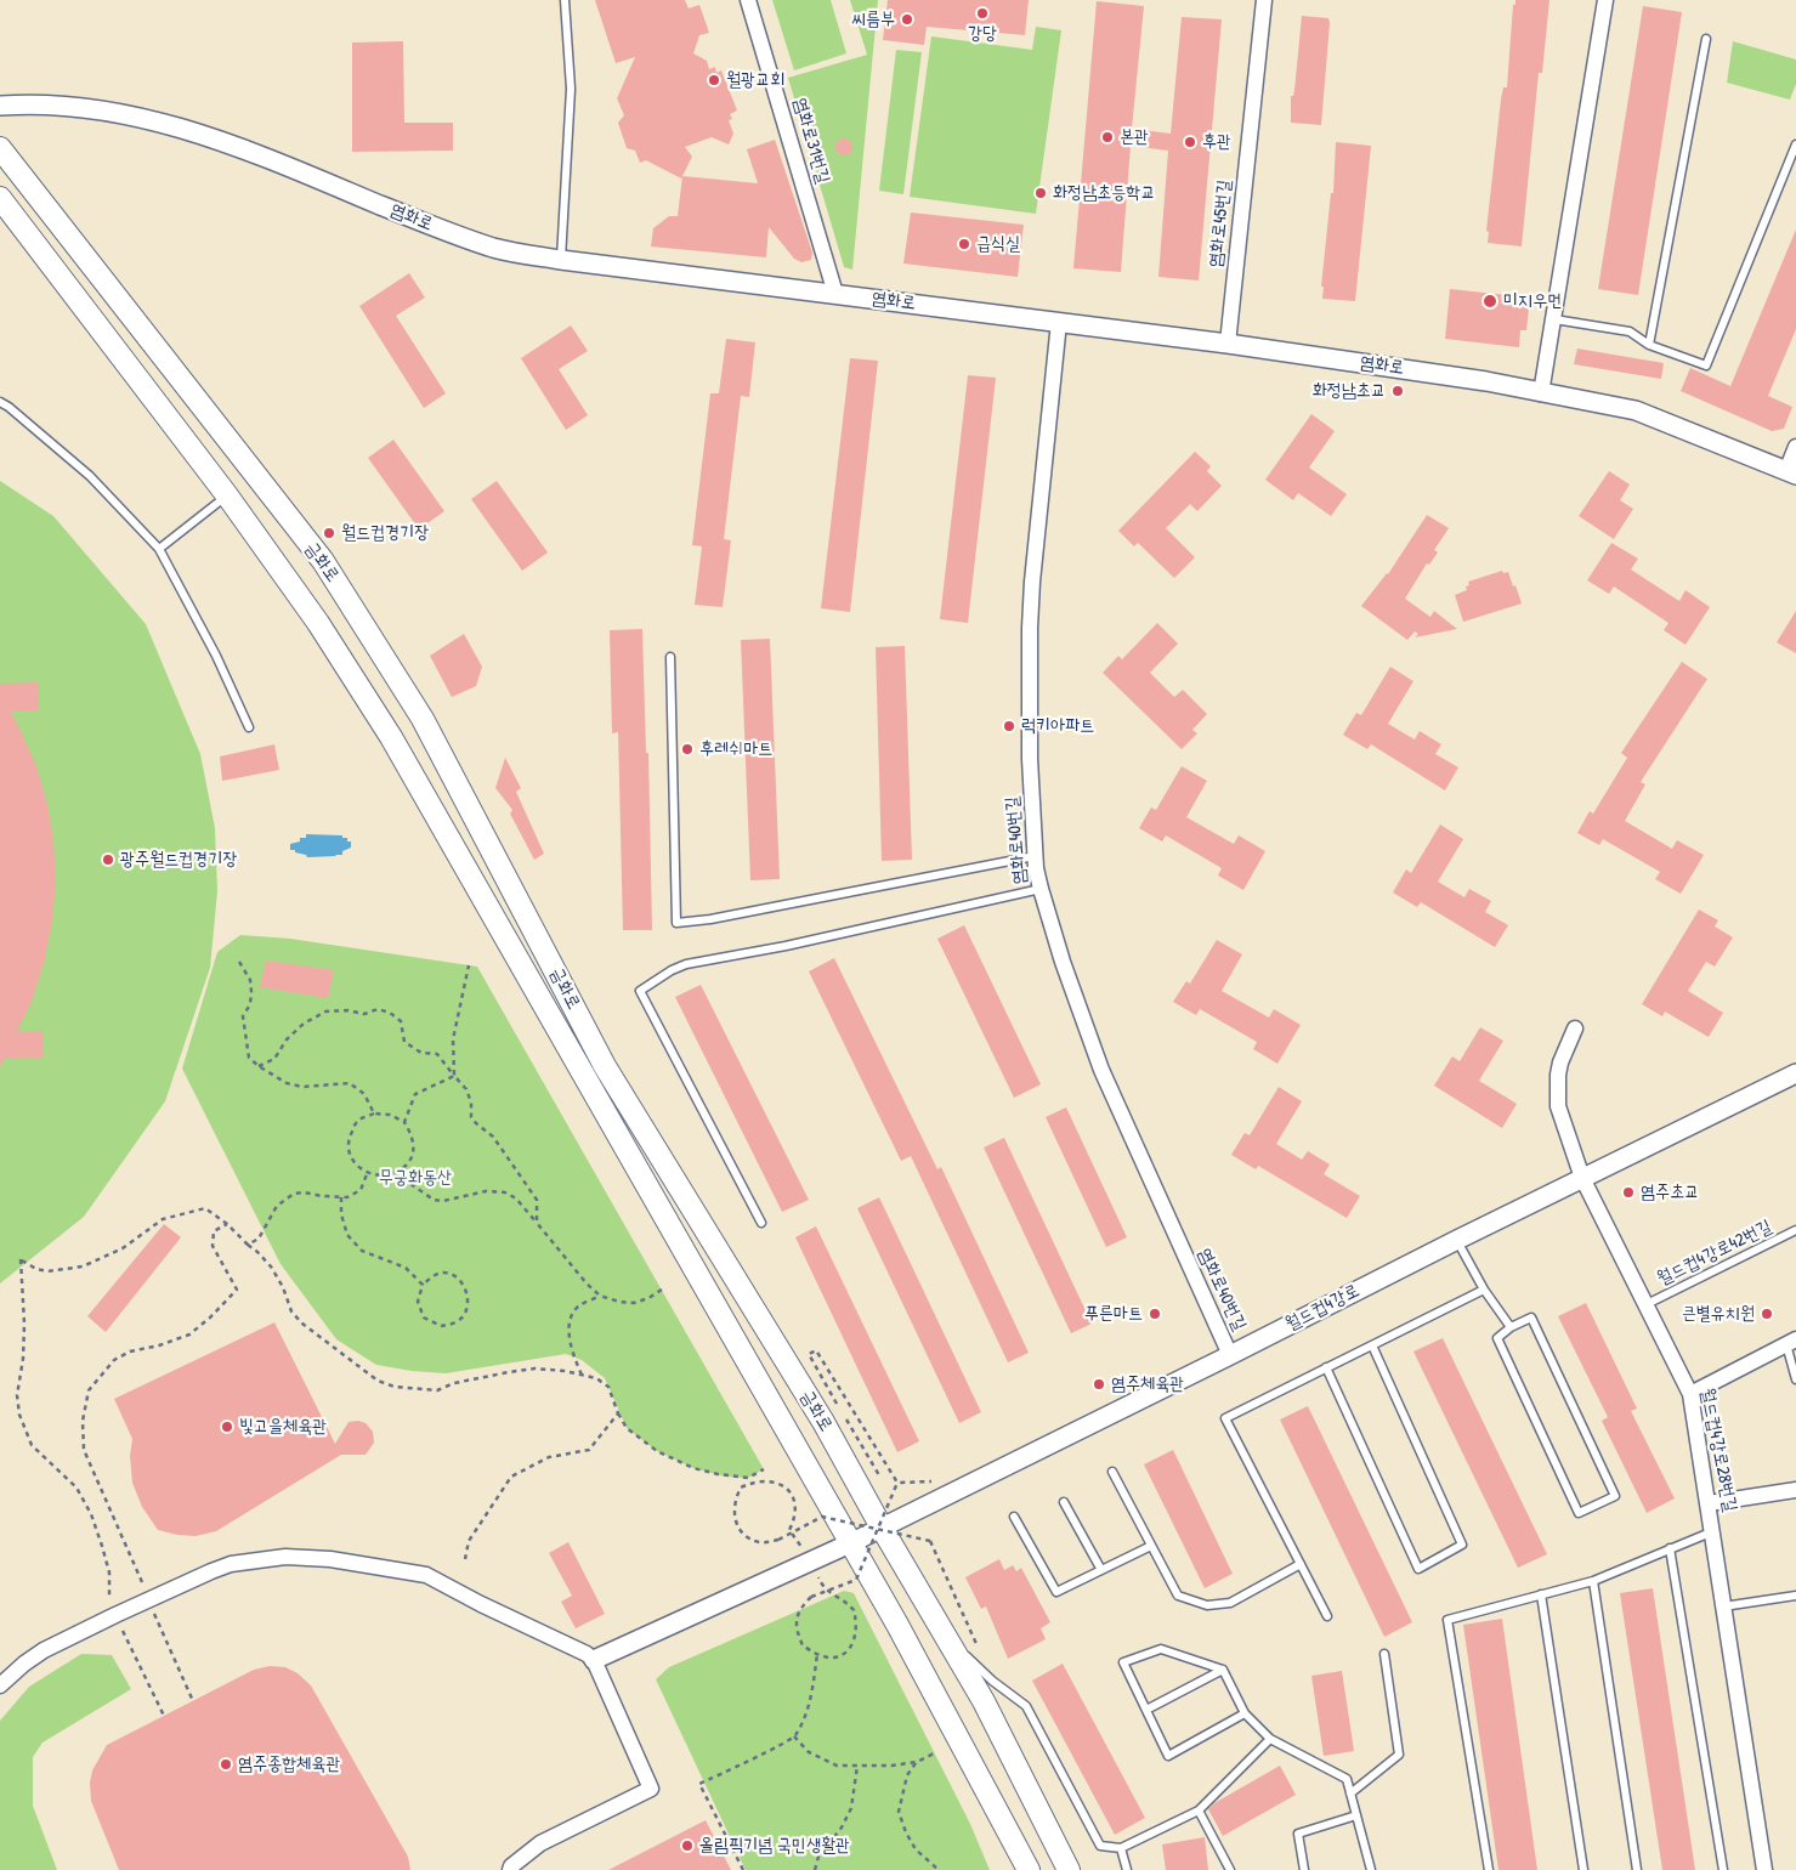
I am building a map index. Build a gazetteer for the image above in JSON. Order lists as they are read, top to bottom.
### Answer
{
  "streets": {
    "main road": ["금화로"],
    "street": [
      "염화로31번길",
      "염화로",
      "염화로45번길",
      "염화로40번길",
      "월드컵4강로",
      "월드컵4강로28번길"
    ],
    "lane": ["월드컵4강로42번길"]
  },
  "crossings": [
    ["염화로31번길", "염화로"],
    ["염화로", "염화로45번길"],
    ["염화로", "염화로40번길"],
    ["금화로", "월드컵4강로"],
    ["염화로40번길", "월드컵4강로"],
    ["월드컵4강로42번길", "월드컵4강로28번길"],
    ["월드컵4강로", "월드컵4강로28번길"]
  ],
  "parks": ["무궁화동산"],
  "places": [
    "강당",
    "씨름부",
    "월광교회",
    "본관",
    "후관",
    "화정남초등학교",
    "급식실",
    "미지우먼",
    "화정남초교",
    "월드컵경기장",
    "럭키아파트",
    "후레쉬마트",
    "광주월드컵경기장",
    "염주초교",
    "푸른마트",
    "큰별유치원",
    "염주체육관",
    "빛고을체육관",
    "염주종합체육관",
    "올림픽기념 국민생활관"
  ]
}
